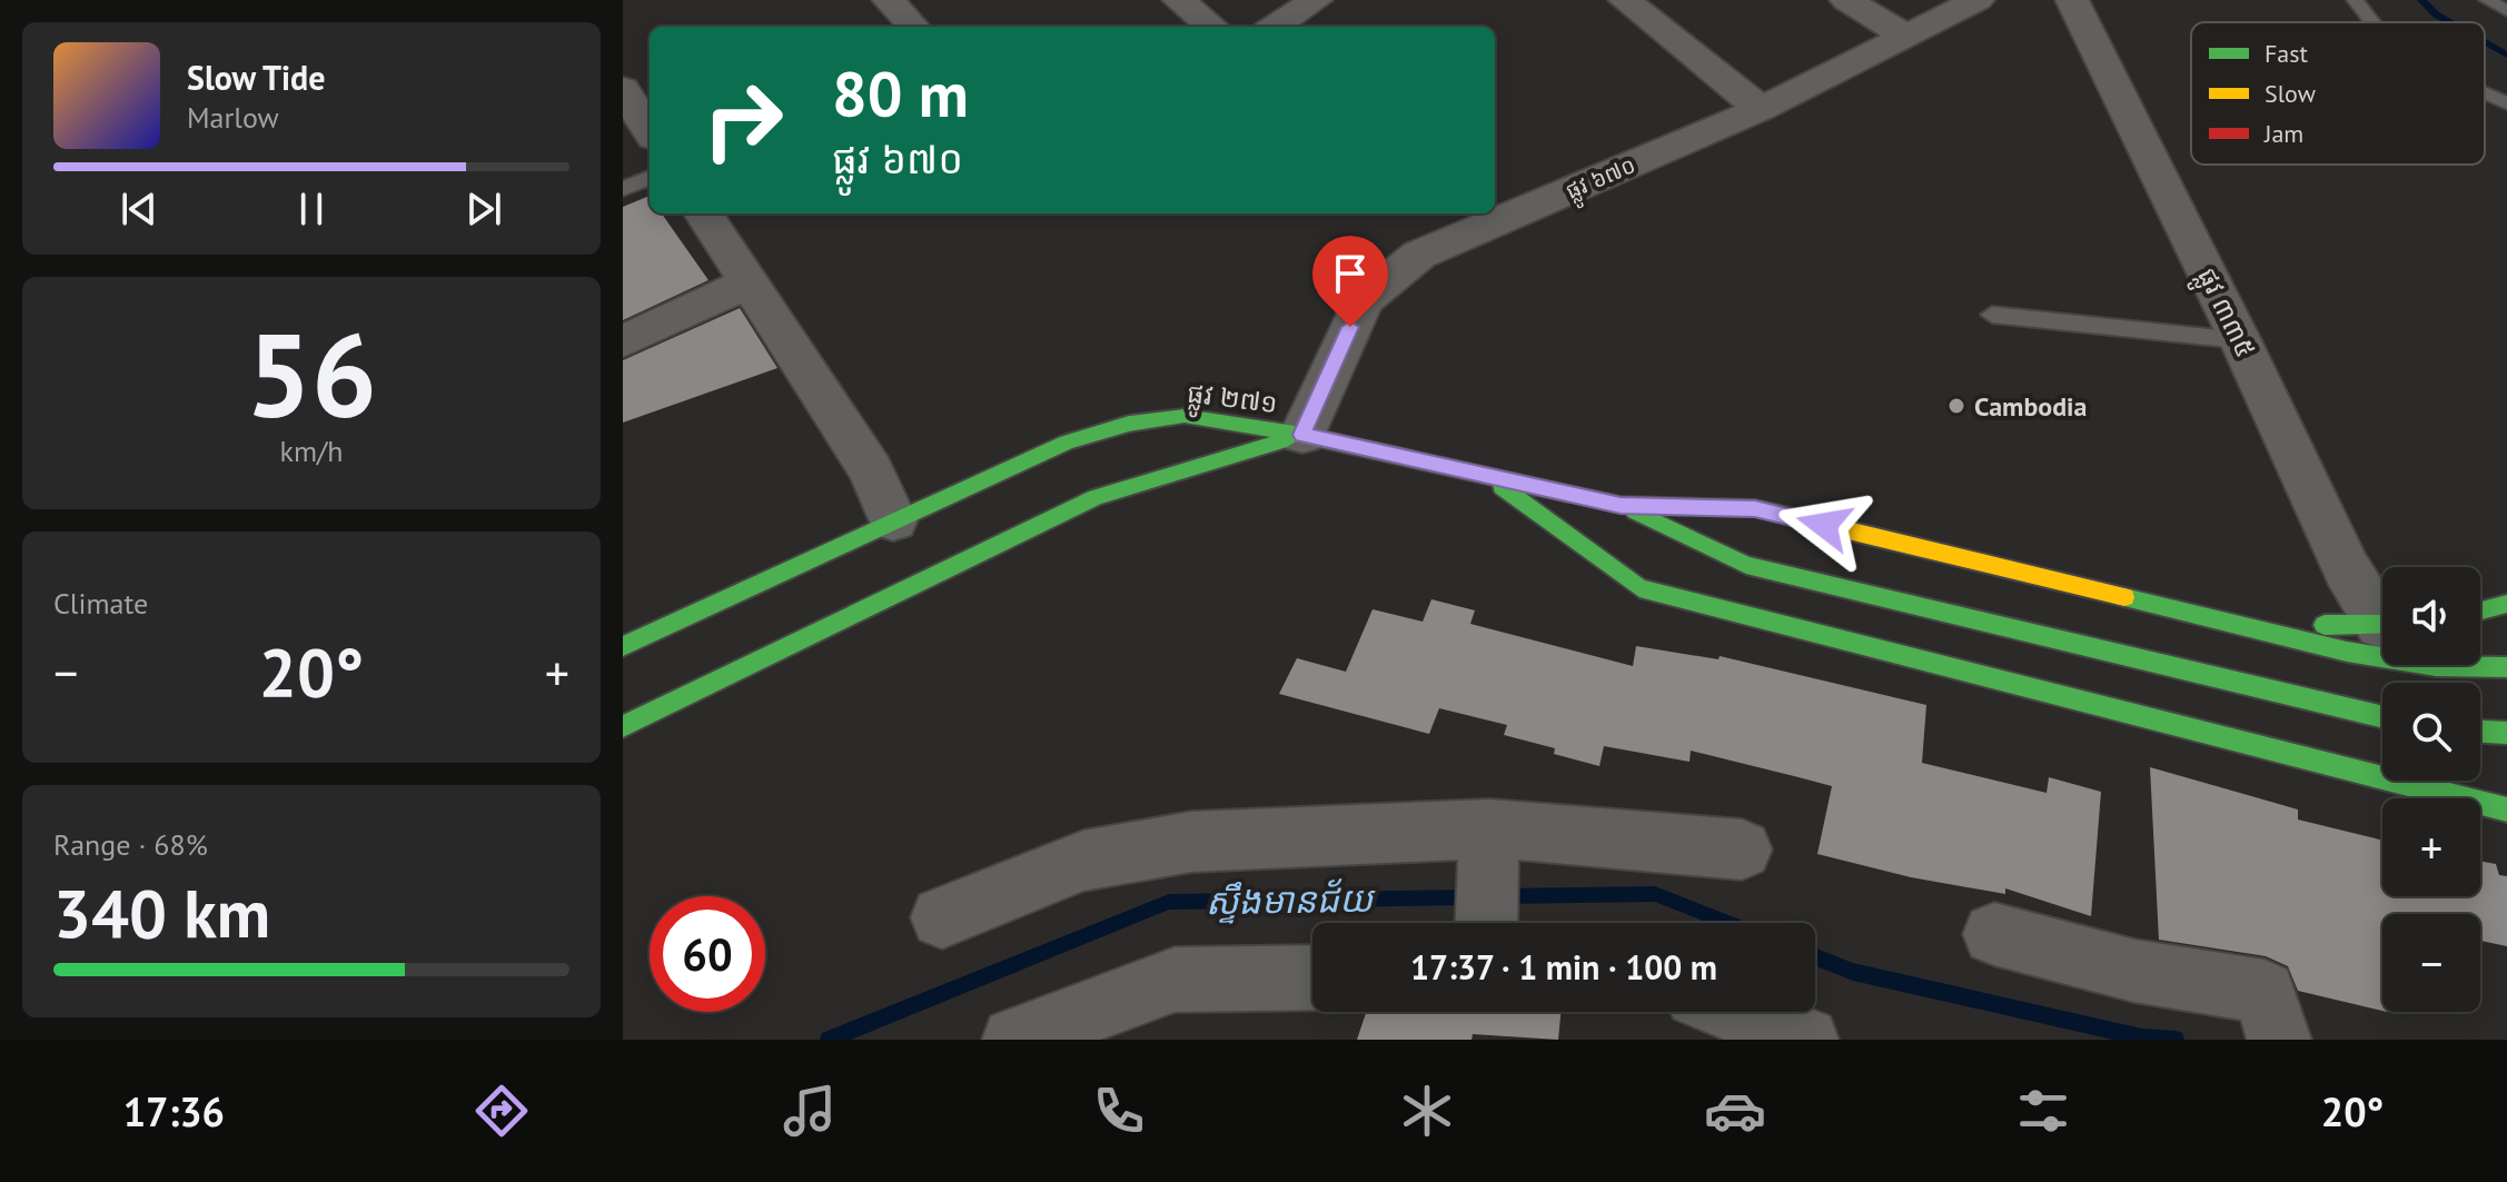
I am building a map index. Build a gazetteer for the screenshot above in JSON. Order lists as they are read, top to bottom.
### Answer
{
  "streets": {
    "main road": ["ផ្លូវ ២៧១"],
    "street": ["ផ្លូវ ៦៧០", "ផ្លូវ ៣៣៥"]
  },
  "crossings": [
    ["ផ្លូវ ៦៧០", "ផ្លូវ ២៧១"]
  ],
  "water": ["ស្ទឹងមានជ័យ"],
  "places": ["Cambodia"],
  "legend": ["Fast", "Slow", "Jam"],
  "page": {
    "turn": ["80 m", "ផ្លូវ ៦៧០"],
    "song": ["Slow Tide", "Marlow"],
    "tile": [
      ["56", "km/h"],
      "Climate",
      ["Range · 68%", "340 km"]
    ],
    "map_buttons": ["+", "−"],
    "heat": ["−", "20°", "+"],
    "limit": "60",
    "trip": "17:37 · 1 min · 100 m",
    "tabs": ["17:36", "20°"]
  }
}
